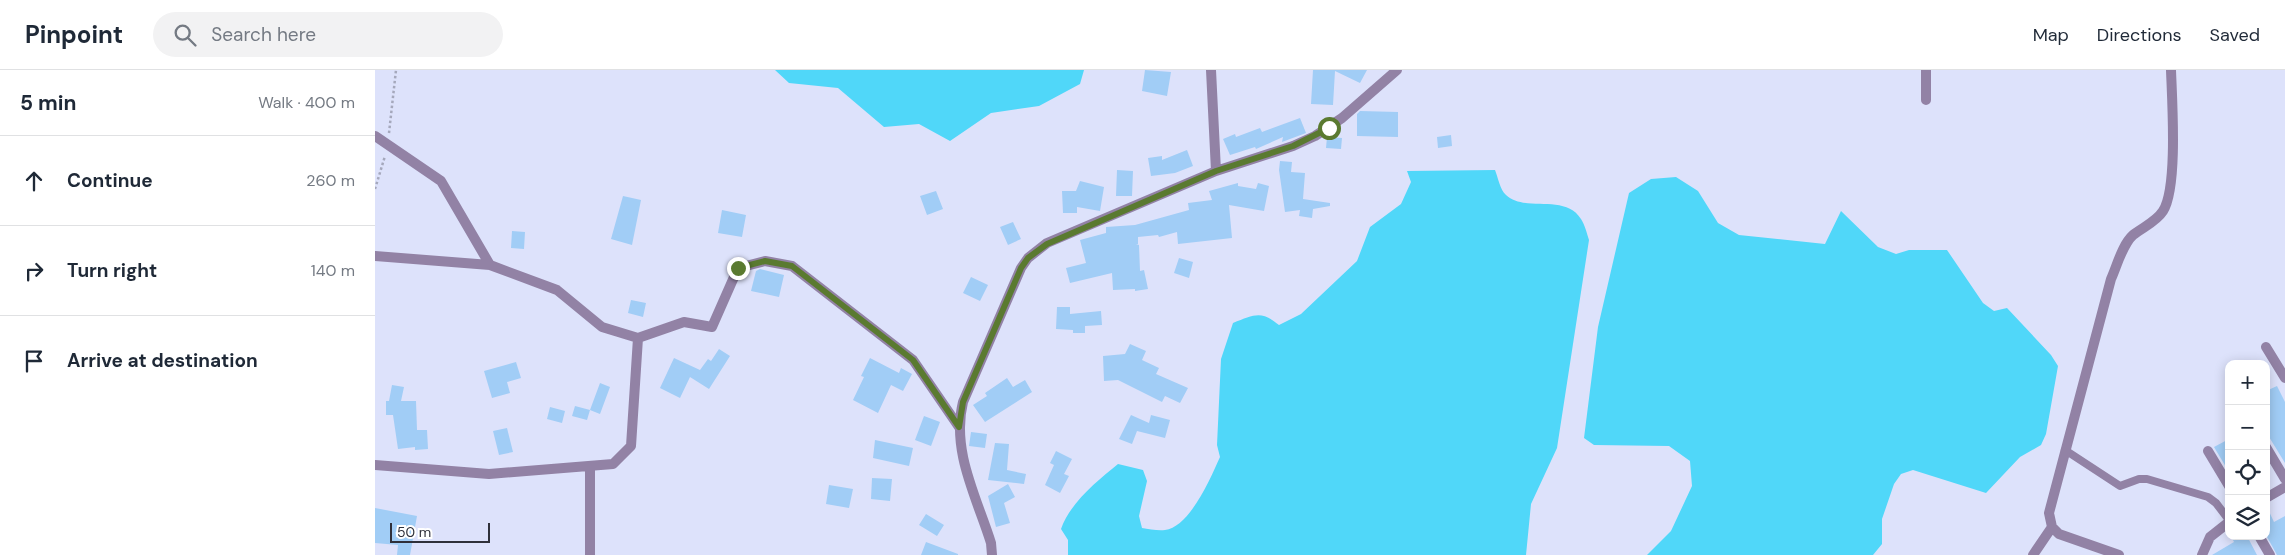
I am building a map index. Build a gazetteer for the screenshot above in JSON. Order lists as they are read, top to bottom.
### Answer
{
  "scale_bar": "50 m",
  "page": {
    "header": "Pinpoint",
    "search": "Search here",
    "nav": ["Map", "Directions", "Saved"],
    "heading": ["5 min", "Walk · 400 m"],
    "list": [
      ["Continue", "260 m"],
      ["Turn right", "140 m"],
      "Arrive at destination"
    ],
    "map_buttons": ["+", "−"],
    "scale": "50 m"
  }
}
